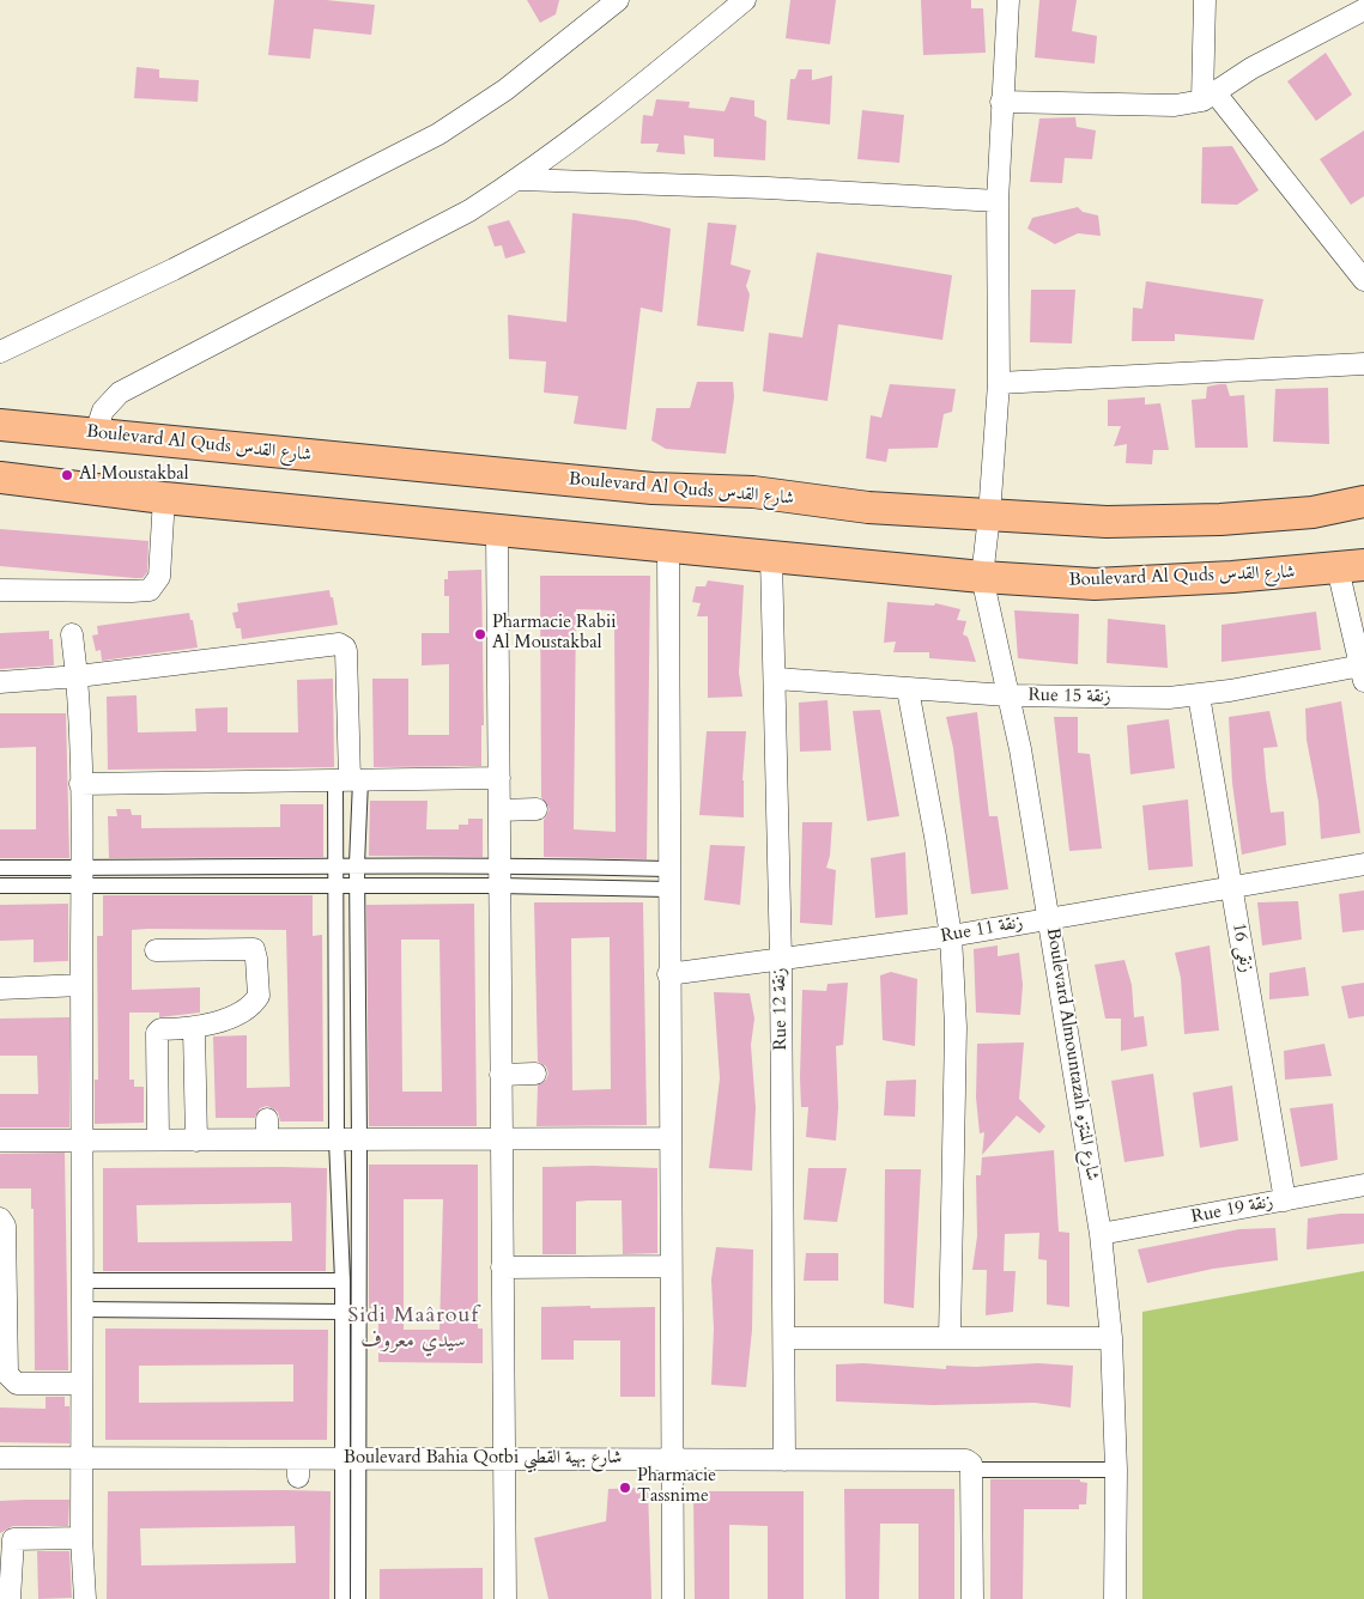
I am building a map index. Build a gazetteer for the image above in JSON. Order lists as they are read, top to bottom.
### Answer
{
  "streets": {
    "main road": ["Boulevard Al Quds شارع القدس"],
    "street": [
      "Rue 15 زنقة",
      "Rue 11 زنقة",
      "زنقى 16",
      "Rue 12 زنقة",
      "Boulevard Almountazah شارع المنتزه",
      "Rue 19 زنقة",
      "Boulevard Bahia Qotbi شارع بهية القطبي"
    ]
  },
  "crossings": [
    ["Boulevard Al Quds شارع القدس", "Rue 12 زنقة"],
    ["Boulevard Al Quds شارع القدس", "Boulevard Almountazah شارع المنتزه"],
    ["Rue 15 زنقة", "زنقى 16"],
    ["Rue 15 زنقة", "Rue 12 زنقة"],
    ["Rue 15 زنقة", "Boulevard Almountazah شارع المنتزه"],
    ["Rue 11 زنقة", "زنقى 16"],
    ["Rue 11 زنقة", "Rue 12 زنقة"],
    ["Rue 11 زنقة", "Boulevard Almountazah شارع المنتزه"],
    ["زنقى 16", "Rue 19 زنقة"],
    ["Rue 12 زنقة", "Boulevard Bahia Qotbi شارع بهية القطبي"],
    ["Boulevard Almountazah شارع المنتزه", "Rue 19 زنقة"]
  ],
  "districts": ["Sidi Maârouf سيدي معروف"],
  "places": ["Al Moustakbal", "Pharmacie Rabii Al Moustakbal", "Pharmacie Tassnime"]
}
